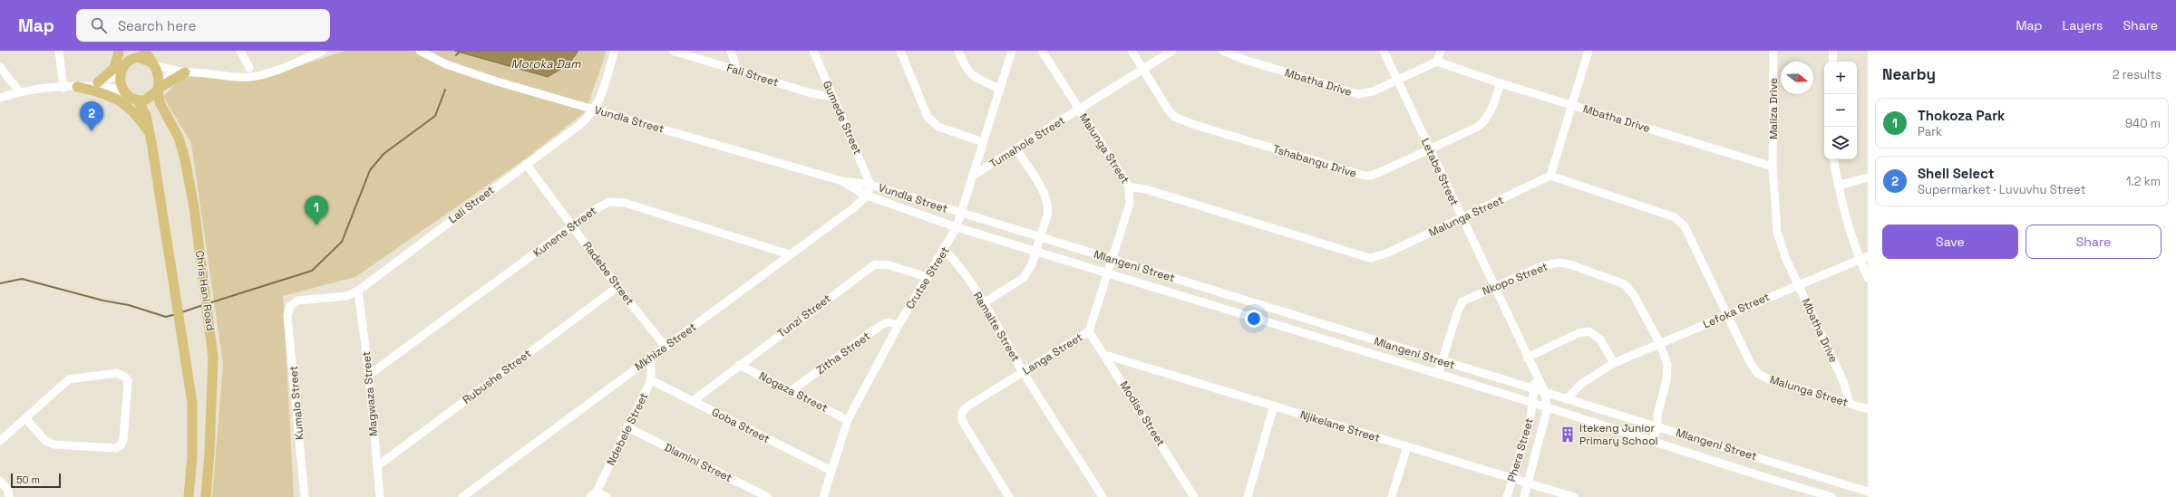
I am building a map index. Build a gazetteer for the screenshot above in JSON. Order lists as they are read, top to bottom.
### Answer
{
  "streets": {
    "main road": ["Chris Hani Road"],
    "street": [
      "Fali Street",
      "Mbatha Drive",
      "Maliza Drive",
      "Gumede Street",
      "Vundla Street",
      "Tumahole Street",
      "Malunga Street",
      "Tshabangu Drive",
      "Letabe Street",
      "Lali Street",
      "Kunene Street",
      "Mlangeni Street",
      "Radebe Street",
      "Crutse Street",
      "Nkopo Street",
      "Lefoka Street",
      "Tunzi Street",
      "Ramaite Street",
      "Mkhize Street",
      "Zitha Street",
      "Langa Street",
      "Rubushe Street",
      "Nogaza Street",
      "Magwaza Street",
      "Kumalo Street",
      "Modise Street",
      "Goba Street",
      "Njikelane Street",
      "Ndebele Street",
      "Phera Street",
      "Dlamini Street"
    ]
  },
  "crossings": [
    ["Fali Street", "Gumede Street"],
    ["Mbatha Drive", "Maliza Drive"],
    ["Mbatha Drive", "Malunga Street"],
    ["Mbatha Drive", "Tshabangu Drive"],
    ["Mbatha Drive", "Letabe Street"],
    ["Mbatha Drive", "Lefoka Street"],
    ["Gumede Street", "Vundla Street"],
    ["Vundla Street", "Lali Street"],
    ["Vundla Street", "Mlangeni Street"],
    ["Vundla Street", "Crutse Street"],
    ["Vundla Street", "Mkhize Street"],
    ["Tumahole Street", "Malunga Street"],
    ["Tumahole Street", "Tshabangu Drive"],
    ["Tumahole Street", "Crutse Street"],
    ["Malunga Street", "Letabe Street"],
    ["Malunga Street", "Lefoka Street"],
    ["Malunga Street", "Langa Street"],
    ["Tshabangu Drive", "Letabe Street"],
    ["Letabe Street", "Mlangeni Street"],
    ["Letabe Street", "Nkopo Street"],
    ["Letabe Street", "Phera Street"],
    ["Lali Street", "Radebe Street"],
    ["Lali Street", "Magwaza Street"],
    ["Lali Street", "Kumalo Street"],
    ["Kunene Street", "Radebe Street"],
    ["Kunene Street", "Mkhize Street"],
    ["Kunene Street", "Magwaza Street"],
    ["Mlangeni Street", "Crutse Street"],
    ["Mlangeni Street", "Nkopo Street"],
    ["Mlangeni Street", "Lefoka Street"],
    ["Mlangeni Street", "Langa Street"],
    ["Mlangeni Street", "Phera Street"],
    ["Radebe Street", "Mkhize Street"],
    ["Radebe Street", "Rubushe Street"],
    ["Crutse Street", "Tunzi Street"],
    ["Crutse Street", "Ramaite Street"],
    ["Crutse Street", "Zitha Street"],
    ["Crutse Street", "Nogaza Street"],
    ["Crutse Street", "Goba Street"],
    ["Nkopo Street", "Lefoka Street"],
    ["Tunzi Street", "Nogaza Street"],
    ["Tunzi Street", "Goba Street"],
    ["Ramaite Street", "Langa Street"],
    ["Mkhize Street", "Ndebele Street"],
    ["Zitha Street", "Nogaza Street"],
    ["Langa Street", "Modise Street"],
    ["Rubushe Street", "Magwaza Street"],
    ["Modise Street", "Njikelane Street"],
    ["Goba Street", "Ndebele Street"],
    ["Njikelane Street", "Phera Street"],
    ["Ndebele Street", "Dlamini Street"]
  ],
  "water": ["Moroka Dam"],
  "places": {
    "building": ["Itekeng Junior Primary School"]
  },
  "scale_bar": "50 m",
  "north": "right",
  "page": {
    "header": "Map",
    "search": "Search here",
    "nav": ["Map", "Layers", "Share"],
    "heading": ["Nearby", "2 results"],
    "map_buttons": ["+", "−"],
    "list": [
      {
        "mark": "1",
        "name": "Thokoza Park",
        "note": "Park",
        "value": "940 m"
      },
      {
        "mark": "2",
        "name": "Shell Select",
        "note": "Supermarket · Luvuvhu Street",
        "value": "1.2 km"
      }
    ],
    "pins": ["2", "1"],
    "buttons": ["Save", "Share"],
    "scale": "50 m"
  }
}
